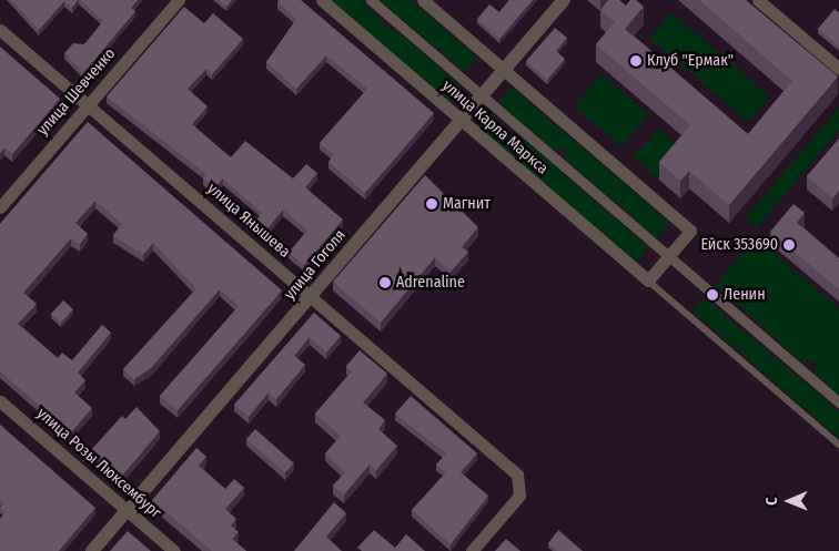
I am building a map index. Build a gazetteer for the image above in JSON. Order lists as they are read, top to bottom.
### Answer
{
  "streets": {
    "street": [
      "улица Шевченко",
      "улица Карла Маркса",
      "улица Янышева",
      "улица Гоголя",
      "улица Розы Люксембург"
    ]
  },
  "crossings": [
    ["улица Шевченко", "улица Янышева"],
    ["улица Карла Маркса", "улица Гоголя"],
    ["улица Янышева", "улица Гоголя"],
    ["улица Гоголя", "улица Розы Люксембург"]
  ],
  "places": [
    "Клуб \"Ермак\"",
    "Магнит",
    "Ейск 353690",
    "Аdrenaline",
    "Ленин"
  ],
  "north": "left"
}
